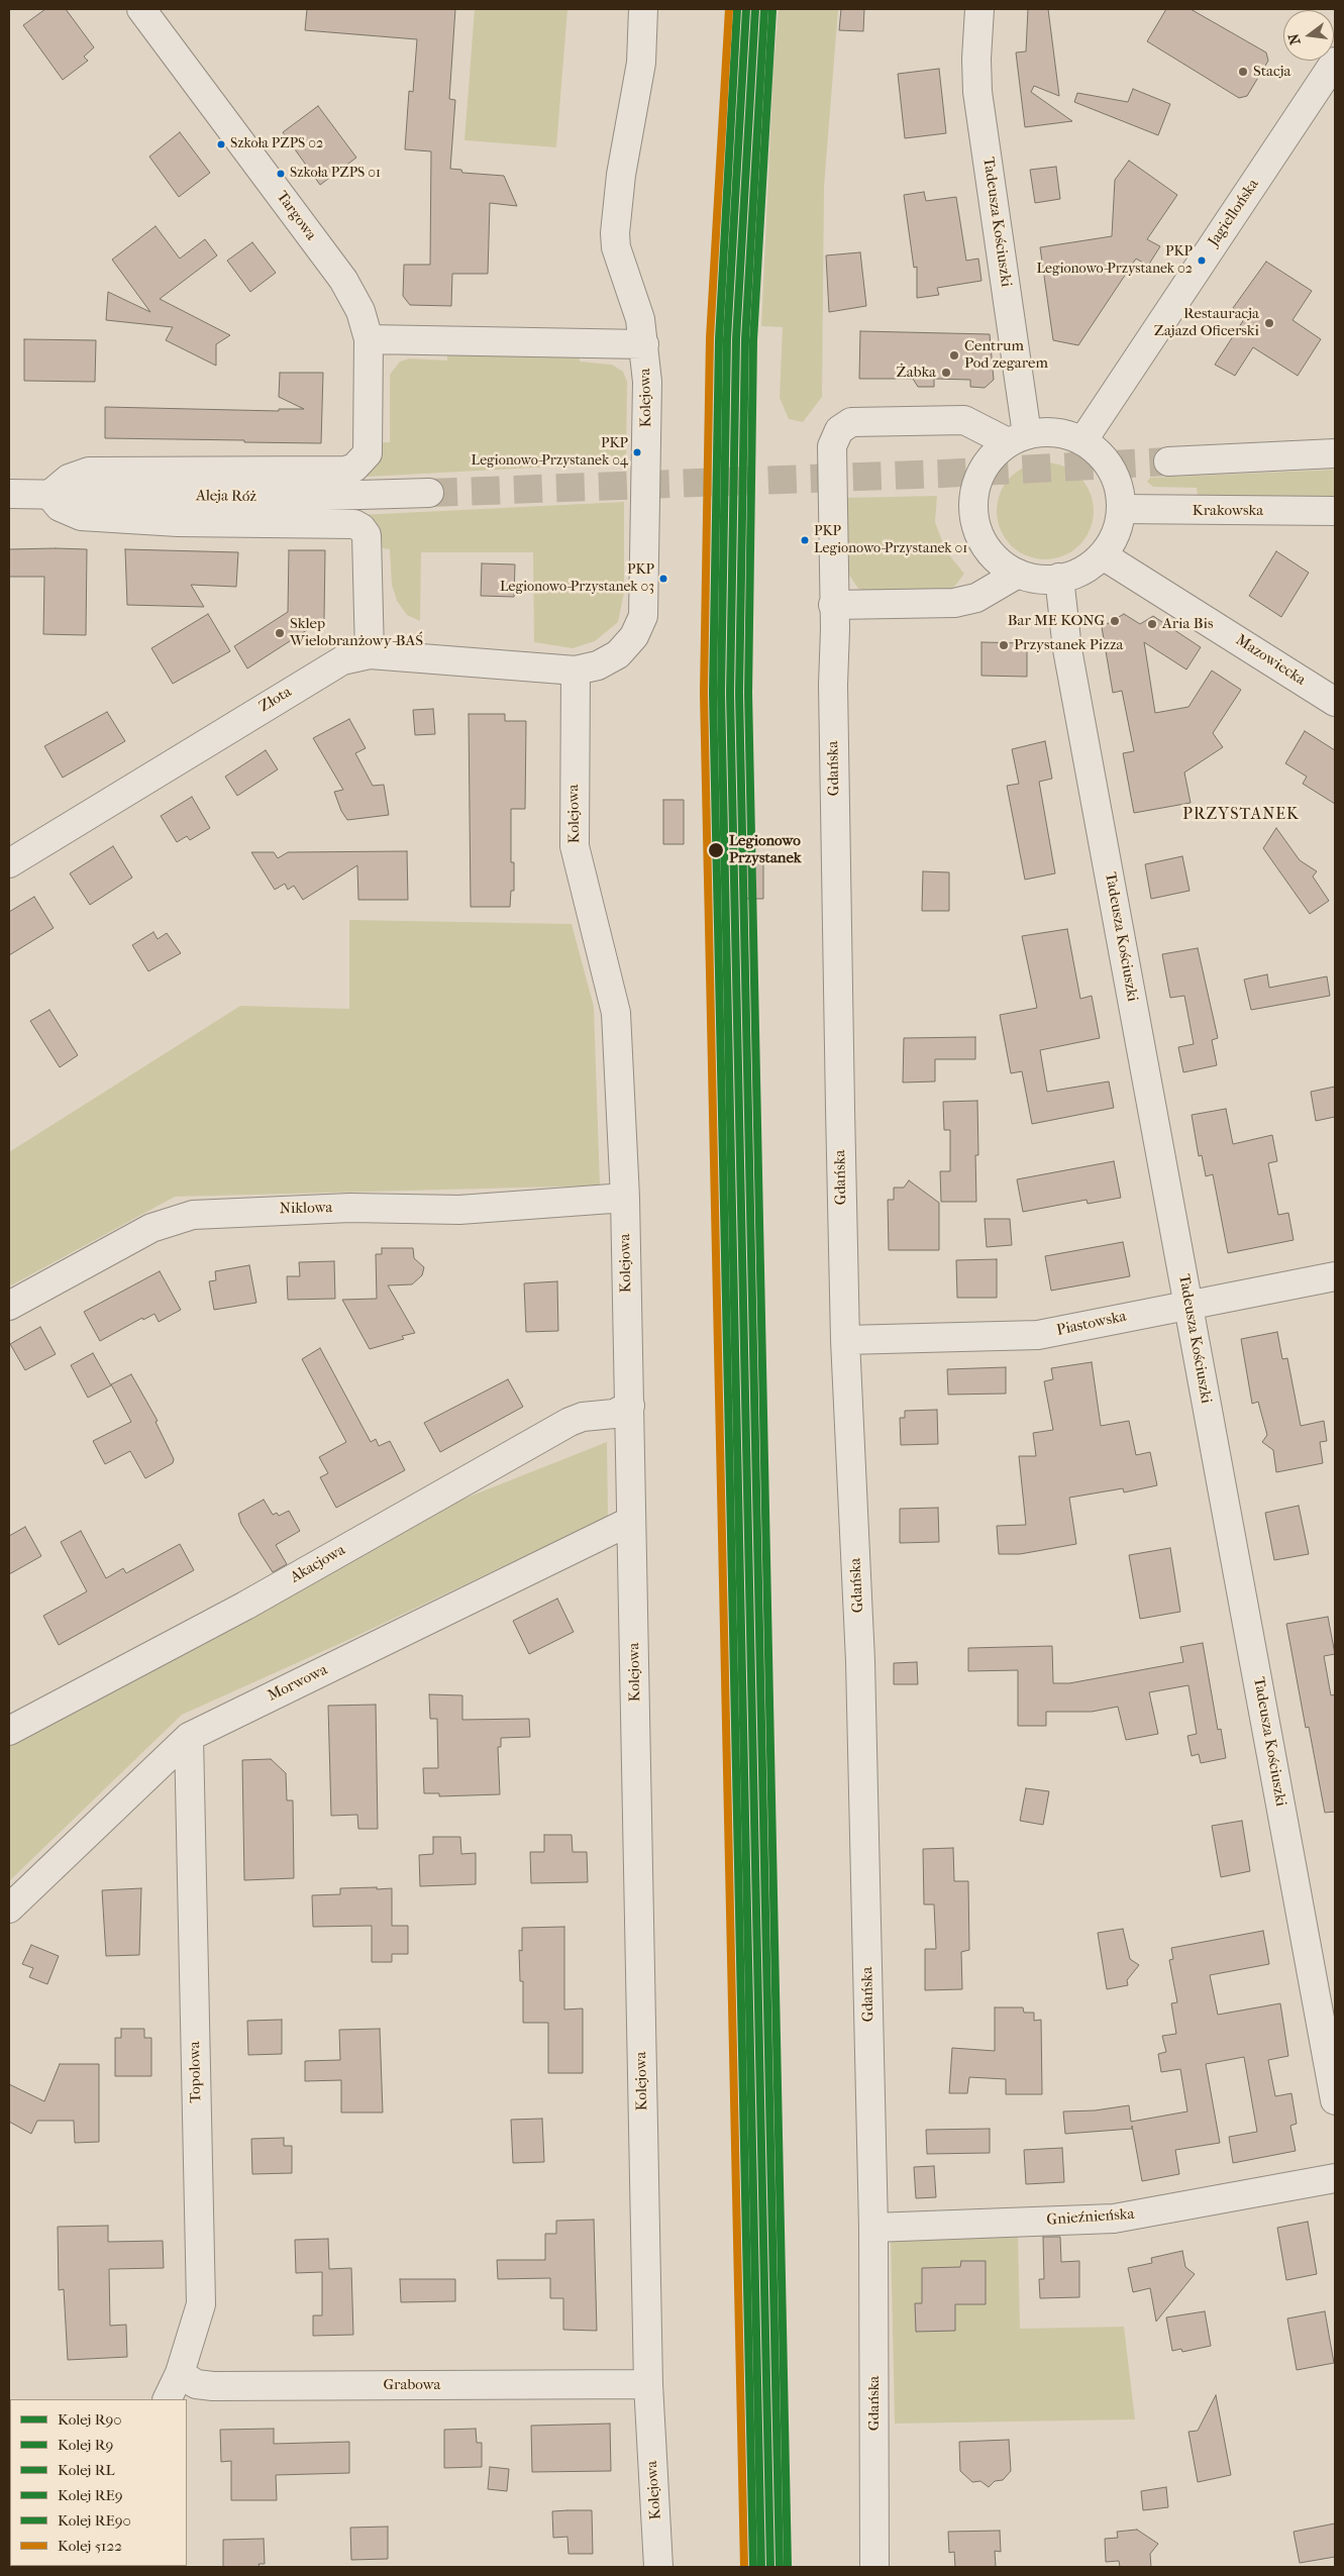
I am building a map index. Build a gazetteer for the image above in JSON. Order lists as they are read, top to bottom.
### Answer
{
  "streets": {
    "street": [
      "Jagiellońska",
      "Targowa",
      "Tadeusza Kościuszki",
      "Kolejowa",
      "Aleja Róż",
      "Krakowska",
      "Mazowiecka",
      "Złota",
      "Gdańska",
      "Niklowa",
      "Piastowska",
      "Akacjowa",
      "Morwowa",
      "Topolowa",
      "Gnieźnieńska",
      "Grabowa"
    ]
  },
  "crossings": [
    ["Jagiellońska", "Tadeusza Kościuszki"],
    ["Jagiellońska", "Krakowska"],
    ["Jagiellońska", "Mazowiecka"],
    ["Jagiellońska", "Gdańska"],
    ["Targowa", "Aleja Róż"],
    ["Tadeusza Kościuszki", "Krakowska"],
    ["Tadeusza Kościuszki", "Mazowiecka"],
    ["Tadeusza Kościuszki", "Gdańska"],
    ["Tadeusza Kościuszki", "Piastowska"],
    ["Kolejowa", "Złota"],
    ["Kolejowa", "Niklowa"],
    ["Kolejowa", "Akacjowa"],
    ["Kolejowa", "Morwowa"],
    ["Kolejowa", "Grabowa"],
    ["Aleja Róż", "Złota"],
    ["Krakowska", "Mazowiecka"],
    ["Krakowska", "Gdańska"],
    ["Mazowiecka", "Gdańska"],
    ["Gdańska", "Piastowska"],
    ["Gdańska", "Gnieźnieńska"],
    ["Morwowa", "Topolowa"],
    ["Topolowa", "Grabowa"]
  ],
  "districts": ["PRZYSTANEK"],
  "places": [
    "Stacja",
    "Szkoła PZPS 02",
    "Szkoła PZPS 01",
    "PKP Legionowo-Przystanek 02",
    "Restauracja Zajazd Oficerski",
    "Centrum Pod zegarem",
    "Żabka",
    "PKP Legionowo-Przystanek 04",
    "PKP Legionowo-Przystanek 01",
    "PKP Legionowo-Przystanek 03",
    "Bar ME KONG",
    "Aria Bis",
    "Sklep Wielobranżowy-BAŚ",
    "Przystanek Pizza",
    "Legionowo Przystanek"
  ],
  "lines": [
    "rail line R90",
    "rail line R9",
    "rail line RE9",
    "rail line 5122",
    "rail line RL",
    "rail line RE90"
  ],
  "legend": [
    "Kolej R90",
    "Kolej R9",
    "Kolej RL",
    "Kolej RE9",
    "Kolej RE90",
    "Kolej 5122"
  ],
  "north": "left"
}
